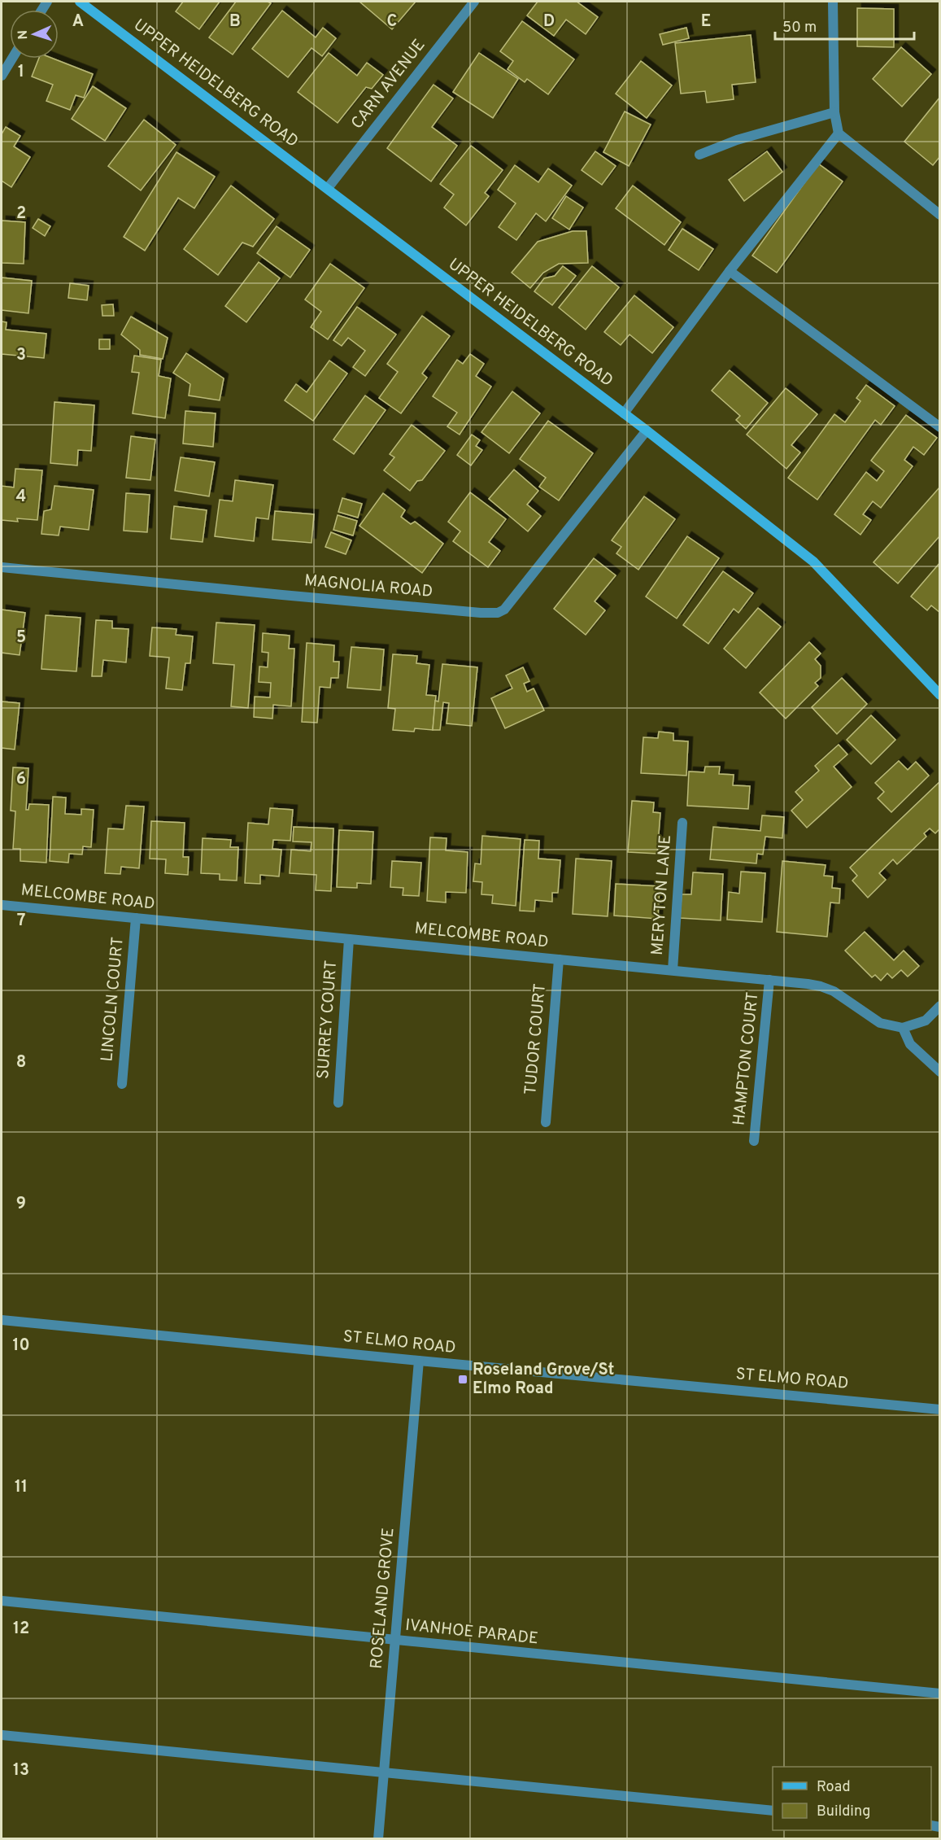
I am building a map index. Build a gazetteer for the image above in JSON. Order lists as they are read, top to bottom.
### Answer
{
  "streets": {
    "main road": ["UPPER HEIDELBERG ROAD"],
    "street": [
      "CARN AVENUE",
      "MAGNOLIA ROAD",
      "MERYTON LANE",
      "MELCOMBE ROAD",
      "LINCOLN COURT",
      "SURREY COURT",
      "TUDOR COURT",
      "HAMPTON COURT",
      "ST ELMO ROAD",
      "ROSELAND GROVE",
      "IVANHOE PARADE"
    ]
  },
  "crossings": [
    ["UPPER HEIDELBERG ROAD", "CARN AVENUE"],
    ["UPPER HEIDELBERG ROAD", "MAGNOLIA ROAD"],
    ["MERYTON LANE", "MELCOMBE ROAD"],
    ["MELCOMBE ROAD", "LINCOLN COURT"],
    ["MELCOMBE ROAD", "SURREY COURT"],
    ["MELCOMBE ROAD", "TUDOR COURT"],
    ["MELCOMBE ROAD", "HAMPTON COURT"],
    ["ST ELMO ROAD", "ROSELAND GROVE"],
    ["ROSELAND GROVE", "IVANHOE PARADE"]
  ],
  "places": {
    "transit": ["Roseland Grove/St Elmo Road"]
  },
  "legend": ["Road", "Building"],
  "scale_bar": "50 m",
  "north": "left",
  "grid": {
    "columns": [
      "A",
      "B",
      "C",
      "D",
      "E"
    ],
    "rows": [
      "1",
      "2",
      "3",
      "4",
      "5",
      "6",
      "7",
      "8",
      "9",
      "10",
      "11",
      "12",
      "13"
    ]
  }
}
